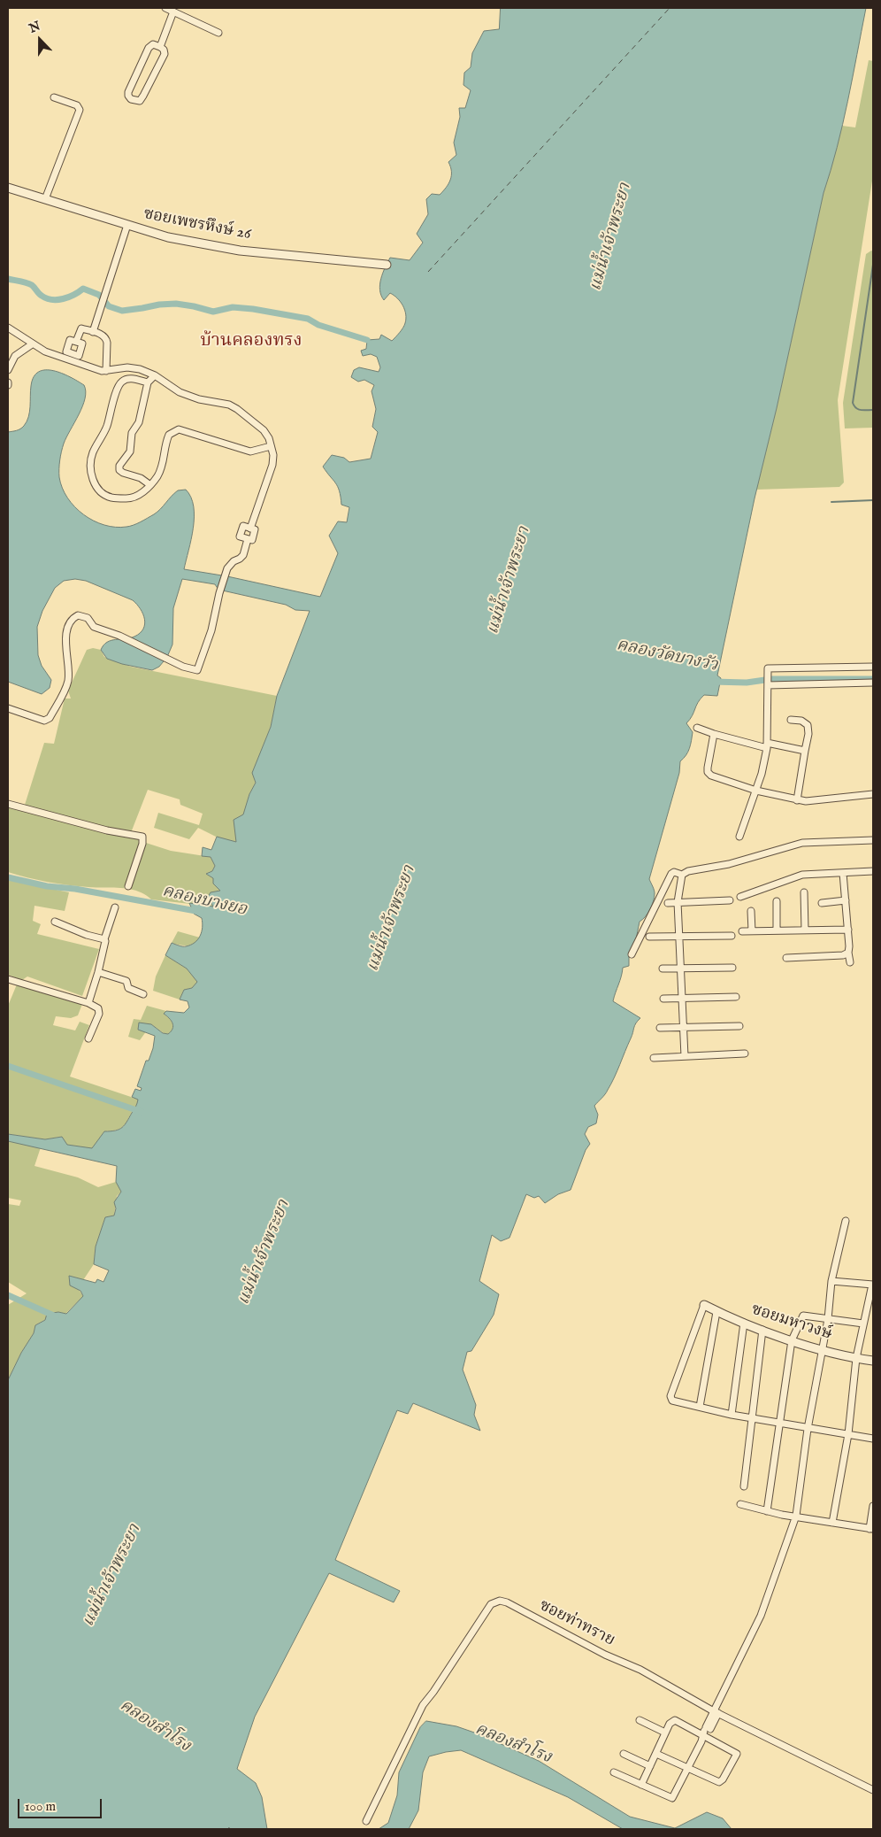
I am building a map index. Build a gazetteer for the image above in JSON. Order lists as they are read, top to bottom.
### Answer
{
  "streets": {
    "street": ["ซอยเพชรหึงษ์ 26", "ซอยมหาวงษ์", "ซอยท่าทราย"]
  },
  "districts": ["บ้านคลองทรง"],
  "water": [
    "แม่น้ำเจ้าพระยา",
    "คลองวัดบางวัว",
    "คลองบางยอ",
    "คลองสำโรง"
  ],
  "scale_bar": "100 m",
  "north": "top"
}
